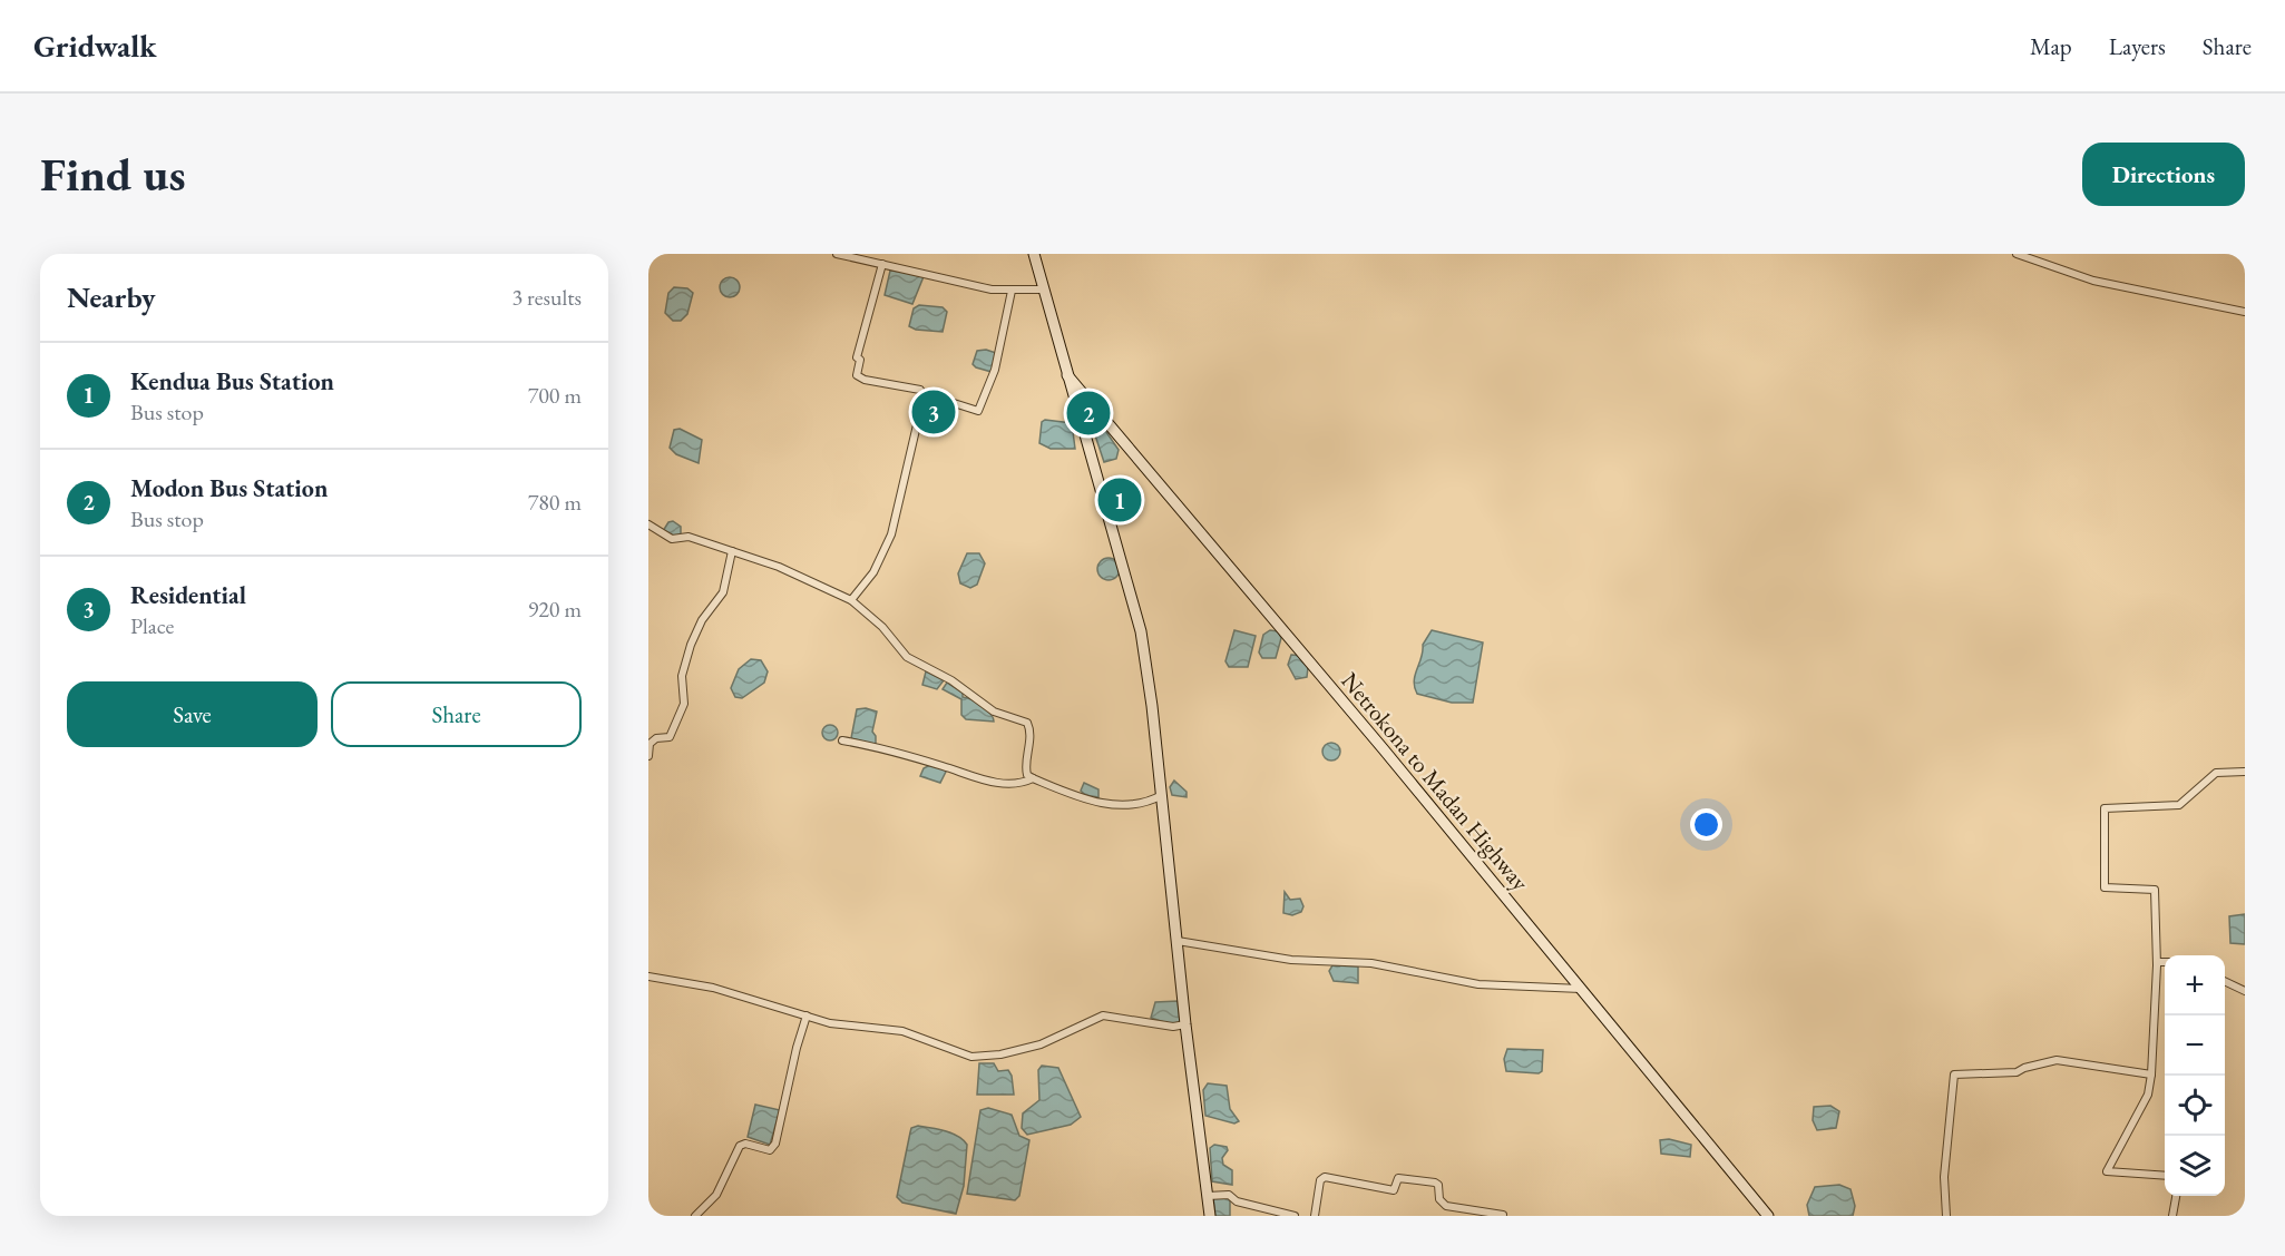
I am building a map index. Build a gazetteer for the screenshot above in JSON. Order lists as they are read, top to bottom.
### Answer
{
  "streets": {
    "main road": ["Netrokona to Madan Highway"]
  },
  "page": {
    "header": "Gridwalk",
    "nav": ["Map", "Layers", "Share"],
    "buttons": [
      "Directions",
      ["Save", "Share"]
    ],
    "title": "Find us",
    "heading": ["Nearby", "3 results"],
    "list": [
      {
        "mark": "1",
        "name": "Kendua Bus Station",
        "note": "Bus stop",
        "value": "700 m"
      },
      {
        "mark": "2",
        "name": "Modon Bus Station",
        "note": "Bus stop",
        "value": "780 m"
      },
      {
        "mark": "3",
        "name": "Residential",
        "note": "Place",
        "value": "920 m"
      }
    ],
    "pins": ["3", "2", "1"],
    "map_buttons": ["+", "−"]
  }
}
